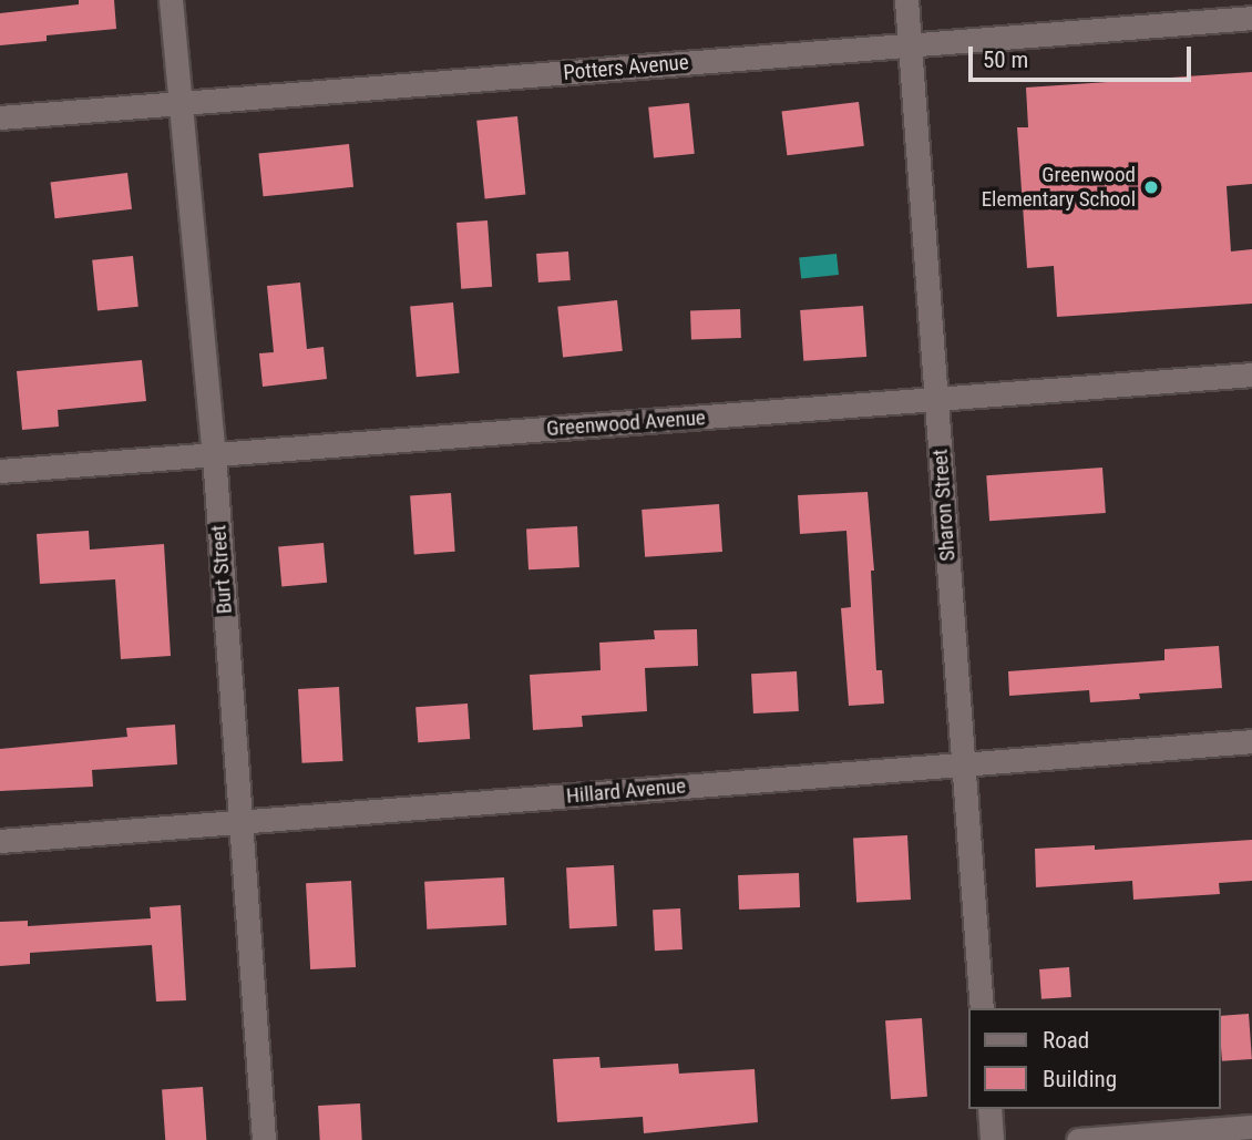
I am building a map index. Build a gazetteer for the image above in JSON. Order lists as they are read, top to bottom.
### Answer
{
  "streets": {
    "street": [
      "Potters Avenue",
      "Greenwood Avenue",
      "Sharon Street",
      "Burt Street",
      "Hillard Avenue"
    ]
  },
  "crossings": [
    ["Potters Avenue", "Sharon Street"],
    ["Potters Avenue", "Burt Street"],
    ["Greenwood Avenue", "Sharon Street"],
    ["Greenwood Avenue", "Burt Street"],
    ["Sharon Street", "Hillard Avenue"],
    ["Burt Street", "Hillard Avenue"]
  ],
  "places": ["Greenwood Elementary School"],
  "legend": ["Road", "Building"],
  "scale_bar": "50 m"
}
